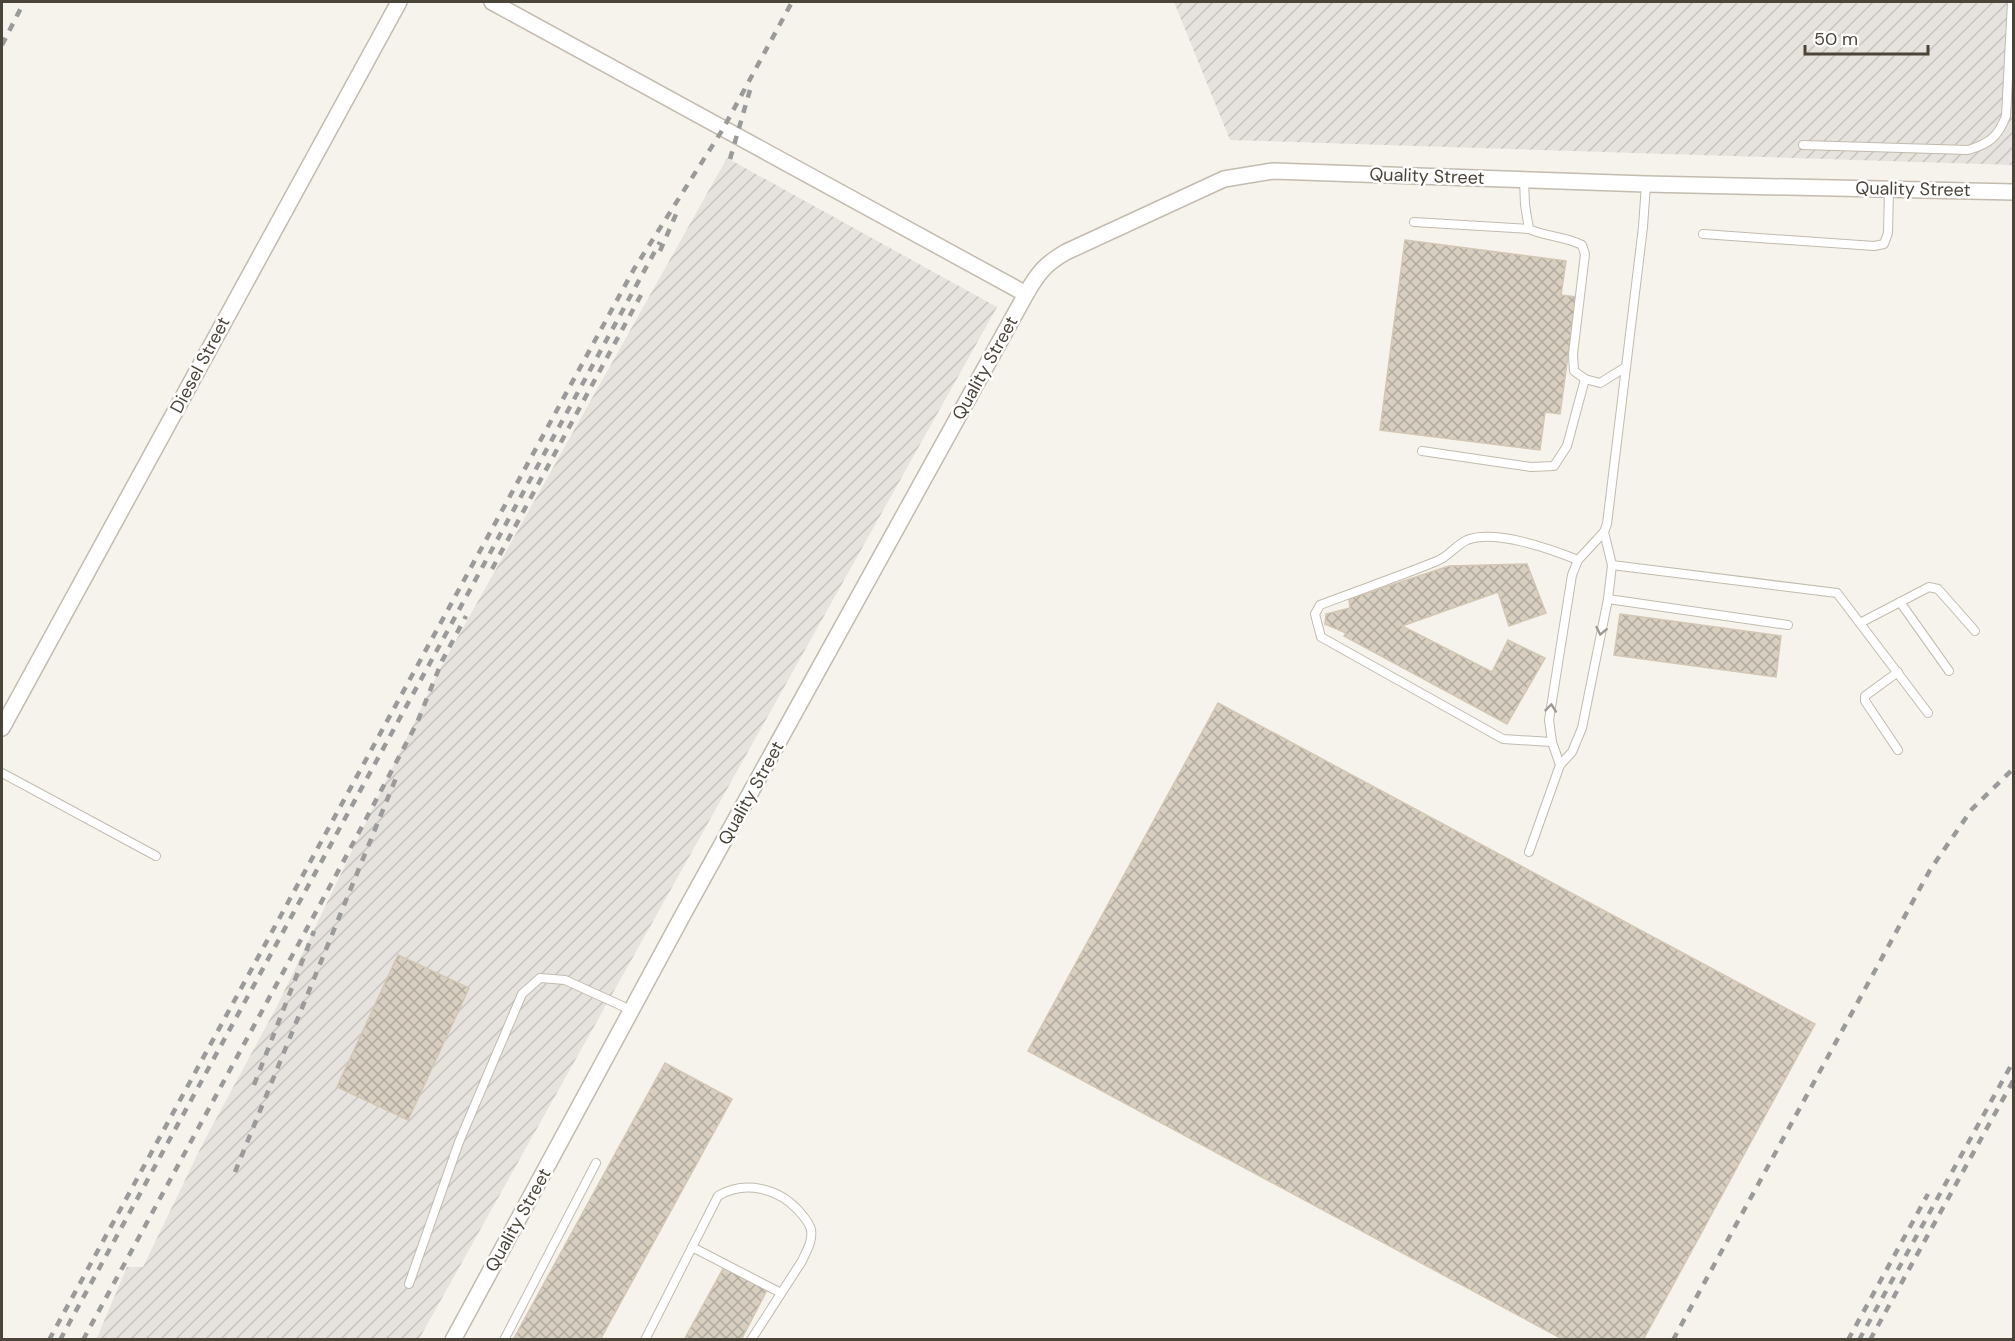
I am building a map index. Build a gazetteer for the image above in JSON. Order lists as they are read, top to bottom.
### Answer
{
  "streets": {
    "street": ["Quality Street", "Diesel Street"]
  },
  "scale_bar": "50 m"
}
